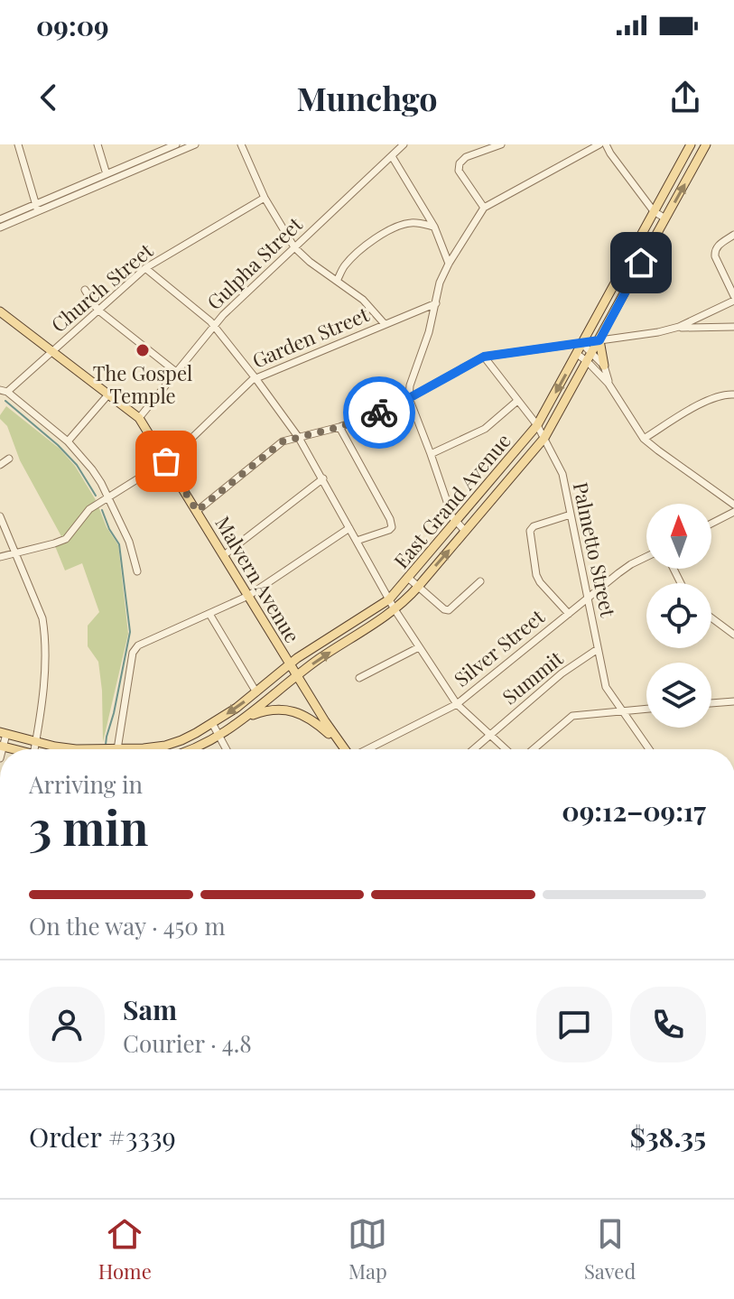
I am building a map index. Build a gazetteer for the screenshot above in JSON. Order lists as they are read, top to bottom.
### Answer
{
  "streets": {
    "main road": ["East Grand Avenue", "Malvern Avenue"],
    "street": [
      "Gulpha Street",
      "Church Street",
      "Garden Street",
      "Palmetto Street",
      "Silver Street",
      "Summit"
    ]
  },
  "crossings": [
    ["Gulpha Street", "Malvern Avenue"],
    ["Church Street", "Malvern Avenue"],
    ["Garden Street", "Malvern Avenue"],
    ["East Grand Avenue", "Palmetto Street"],
    ["East Grand Avenue", "Malvern Avenue"],
    ["Palmetto Street", "Silver Street"],
    ["Palmetto Street", "Summit"]
  ],
  "places": ["The Gospel Temple"],
  "north": "top",
  "page": {
    "status": "09:09",
    "header": "Munchgo",
    "heading": ["3 min", "Arriving in", "09:12–09:17"],
    "panel": [
      "Sam",
      "Courier · 4.8",
      "Order #3339",
      "$38.35"
    ],
    "bar": "On the way · 450 m",
    "tabs": ["Home", "Map", "Saved"]
  }
}
